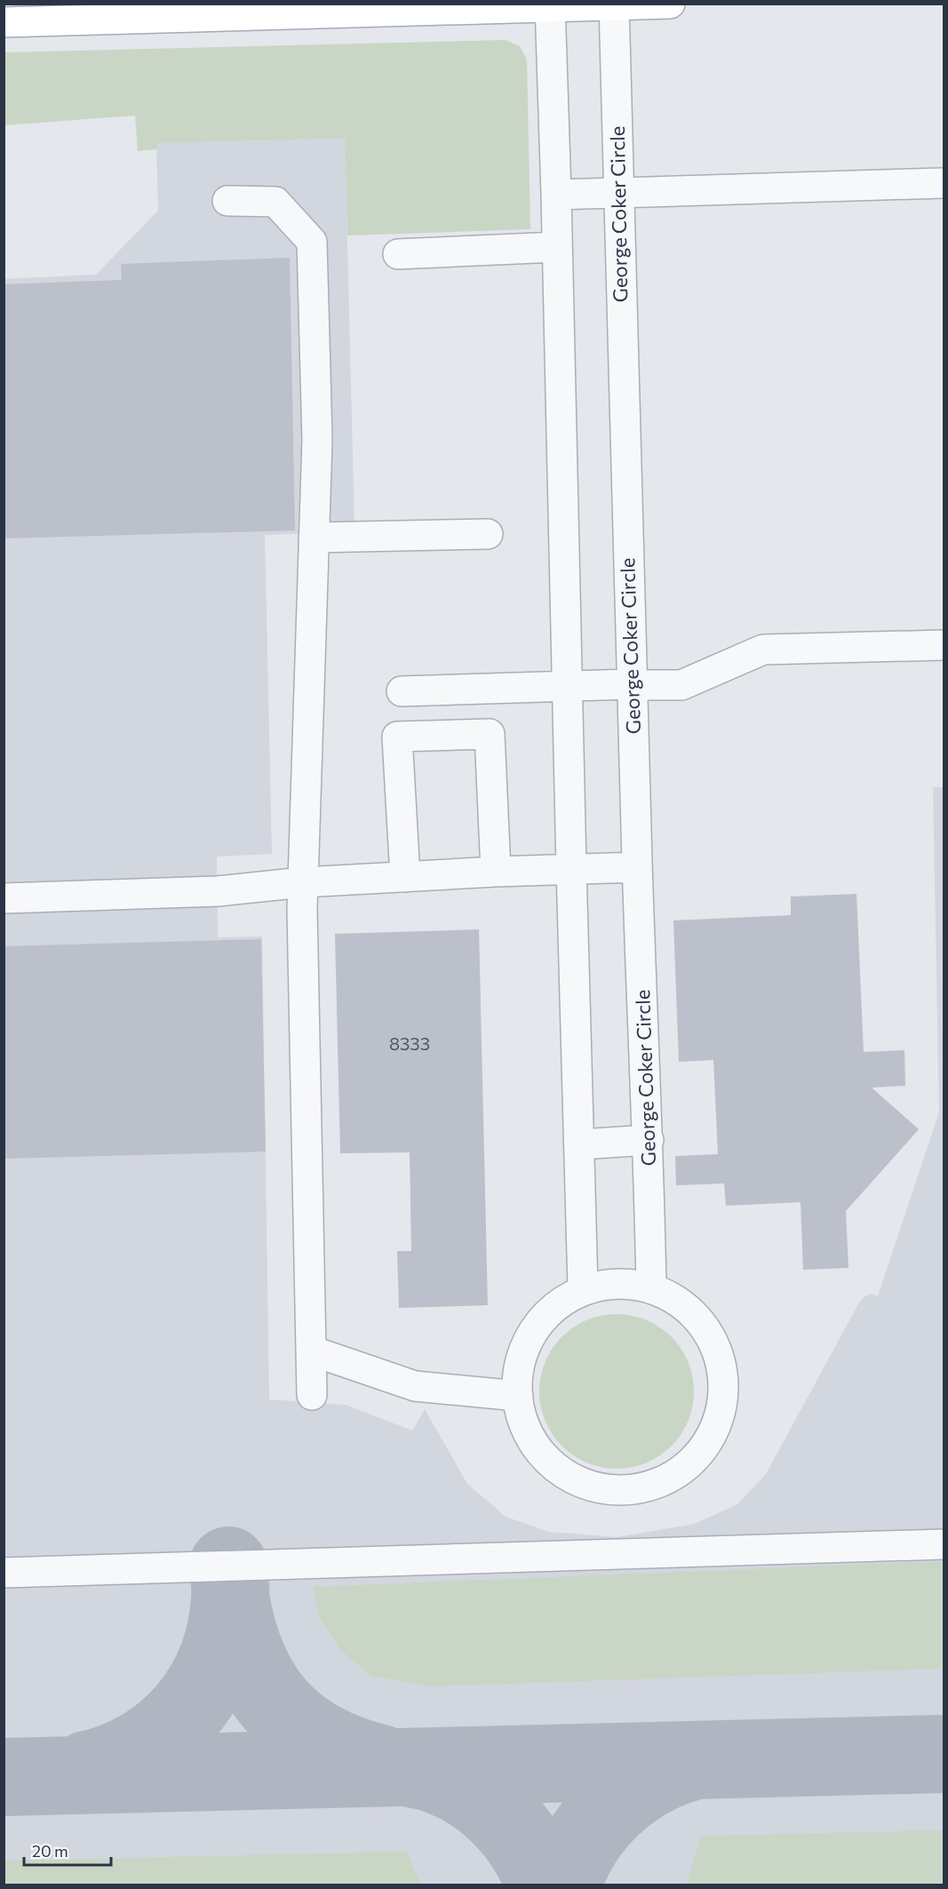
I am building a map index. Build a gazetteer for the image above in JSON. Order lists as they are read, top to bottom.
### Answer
{
  "streets": {
    "street": ["George Coker Circle"]
  },
  "house_numbers": ["8333"],
  "scale_bar": "20 m"
}
